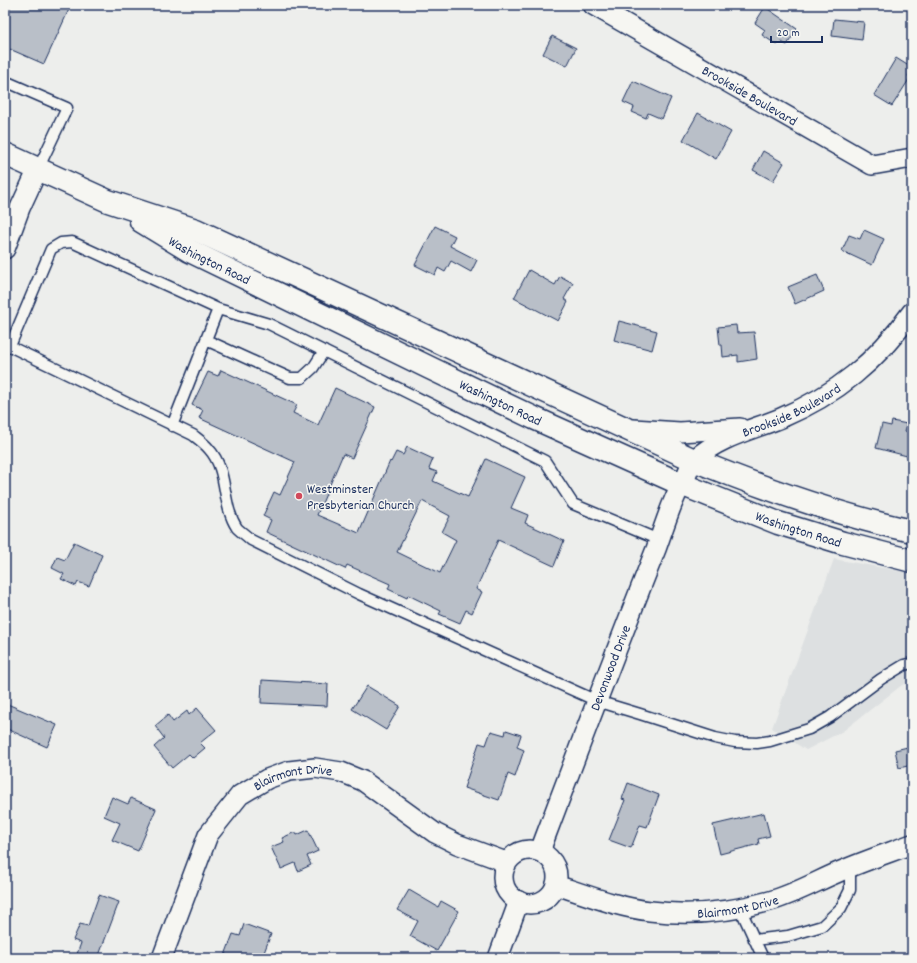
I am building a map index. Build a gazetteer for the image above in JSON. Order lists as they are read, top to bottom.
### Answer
{
  "streets": {
    "main road": ["Washington Road"],
    "street": ["Brookside Boulevard", "Devonwood Drive", "Blairmont Drive"]
  },
  "crossings": [
    ["Brookside Boulevard", "Washington Road"],
    ["Brookside Boulevard", "Devonwood Drive"],
    ["Washington Road", "Devonwood Drive"],
    ["Devonwood Drive", "Blairmont Drive"]
  ],
  "places": ["Westminster Presbyterian Church"],
  "scale_bar": "20 m"
}
